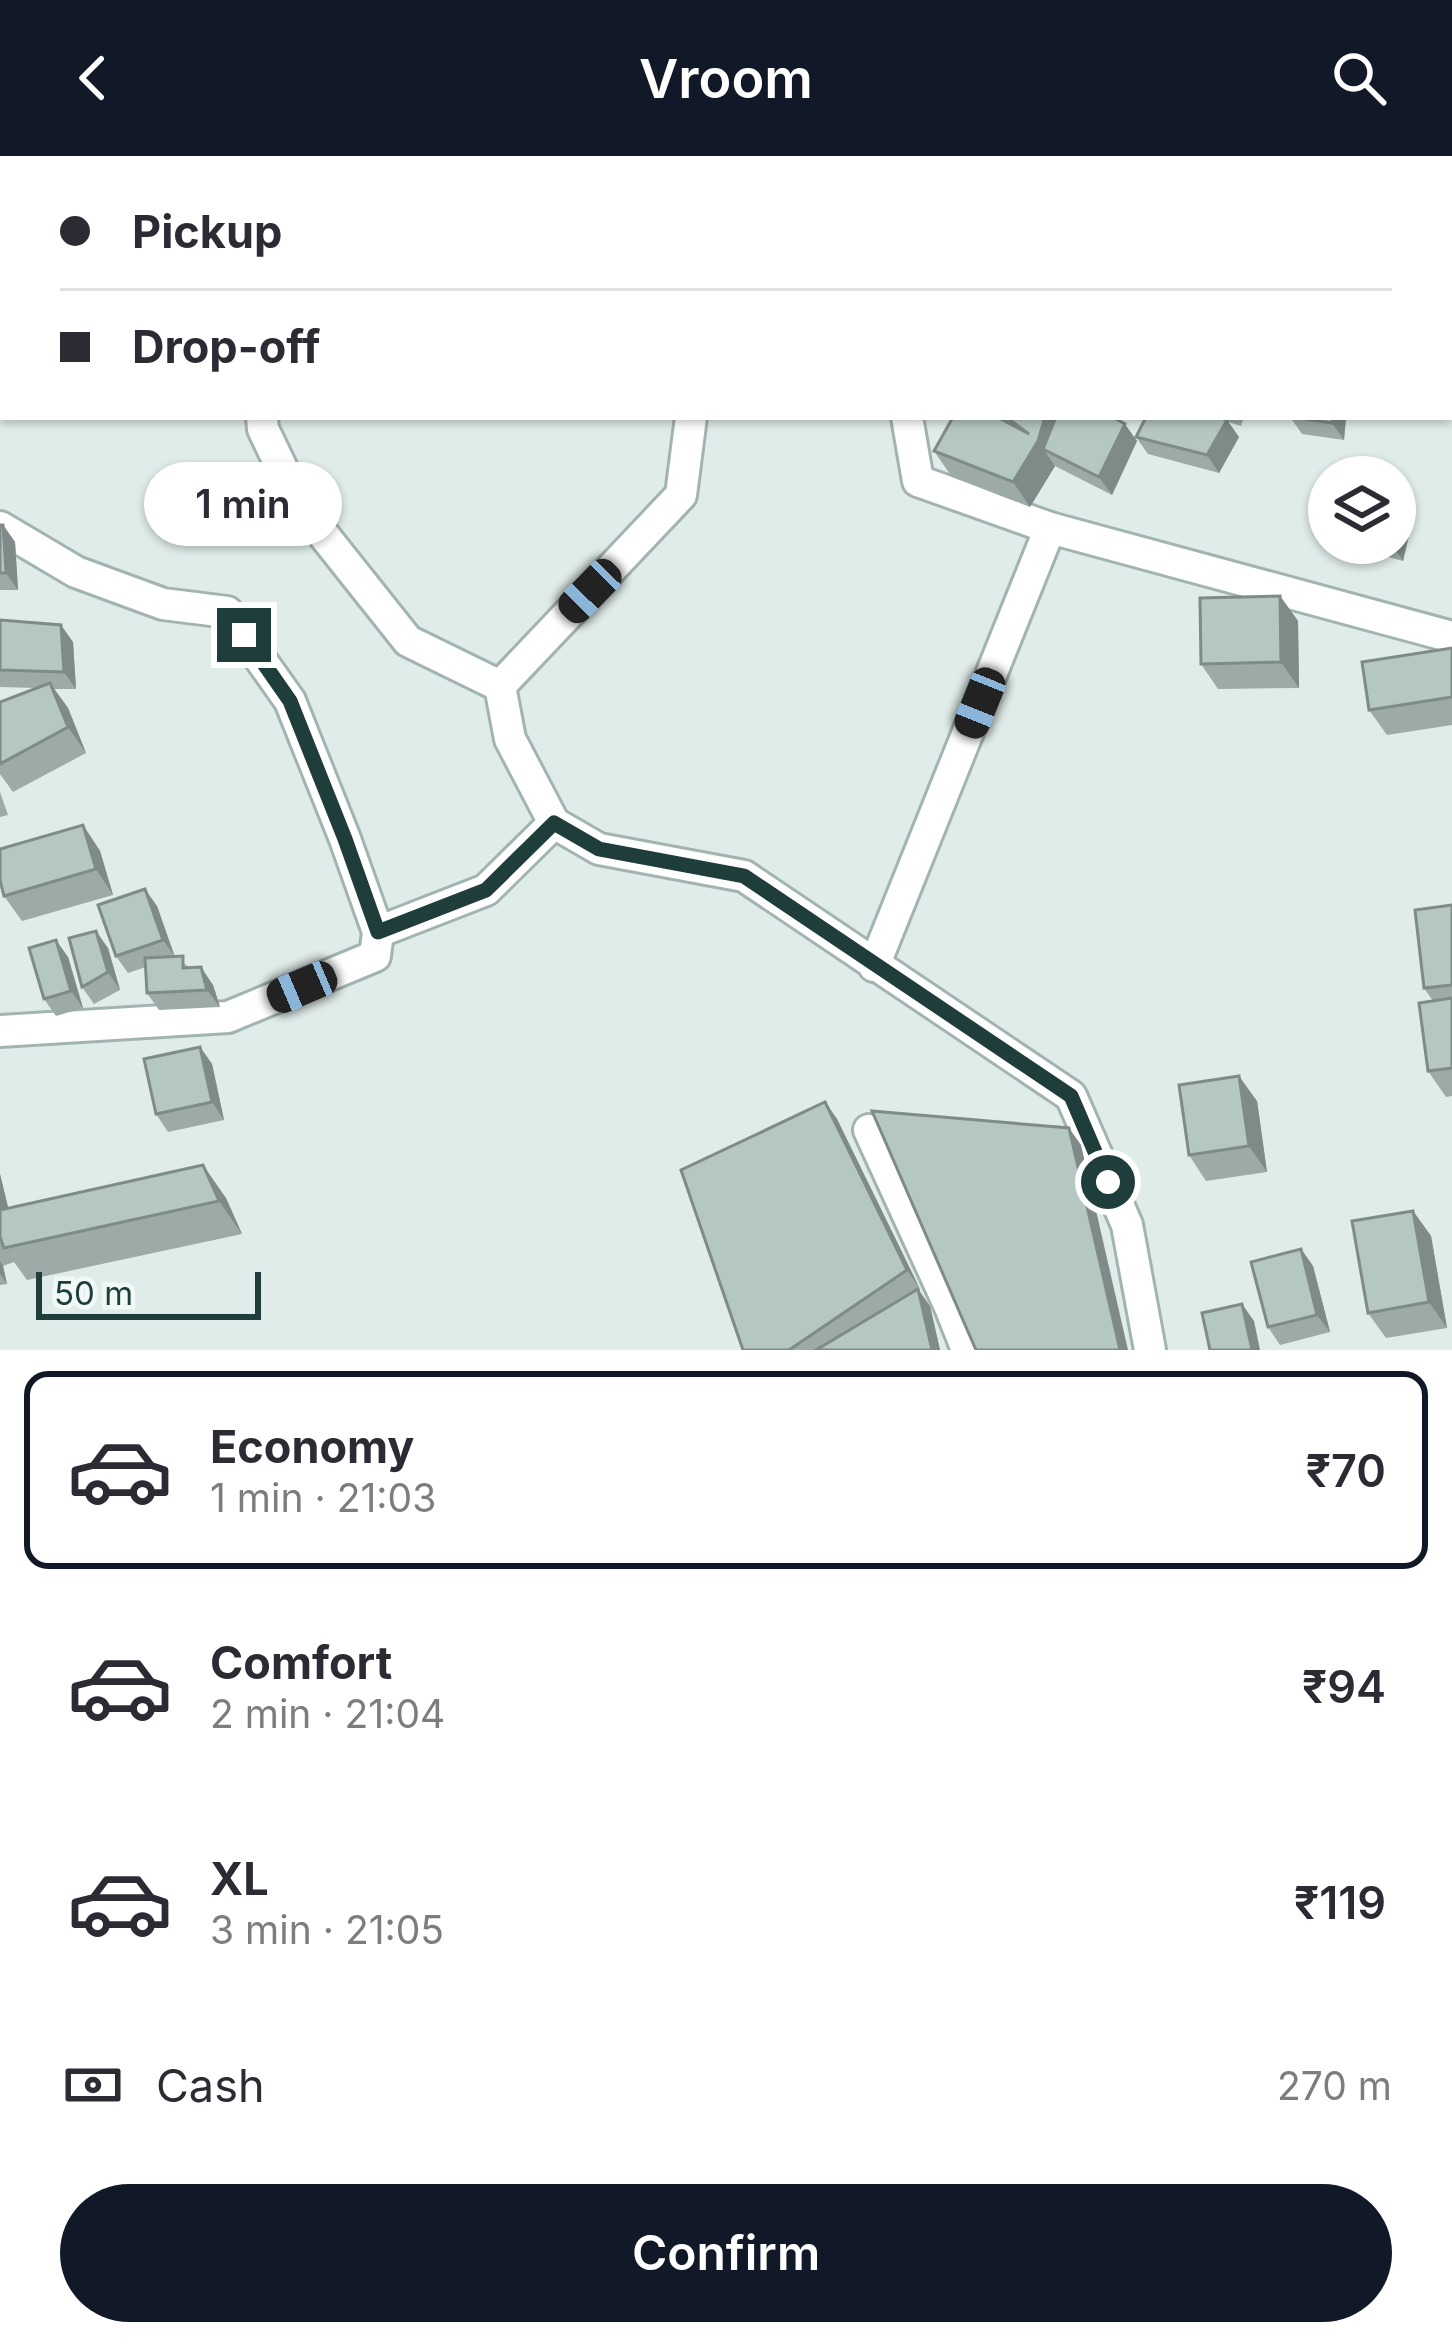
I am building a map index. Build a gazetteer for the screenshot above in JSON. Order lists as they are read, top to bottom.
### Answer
{
  "scale_bar": "50 m",
  "page": {
    "header": "Vroom",
    "banner": ["Pickup", "Drop-off"],
    "bubble": "1 min",
    "scale": "50 m",
    "list": [
      {
        "name": "Economy",
        "note": "1 min · 21:03",
        "value": "₹70"
      },
      {
        "name": "Comfort",
        "note": "2 min · 21:04",
        "value": "₹94"
      },
      {
        "name": "XL",
        "note": "3 min · 21:05",
        "value": "₹119"
      }
    ],
    "pay": ["Cash", "270 m"],
    "buttons": "Confirm"
  }
}
